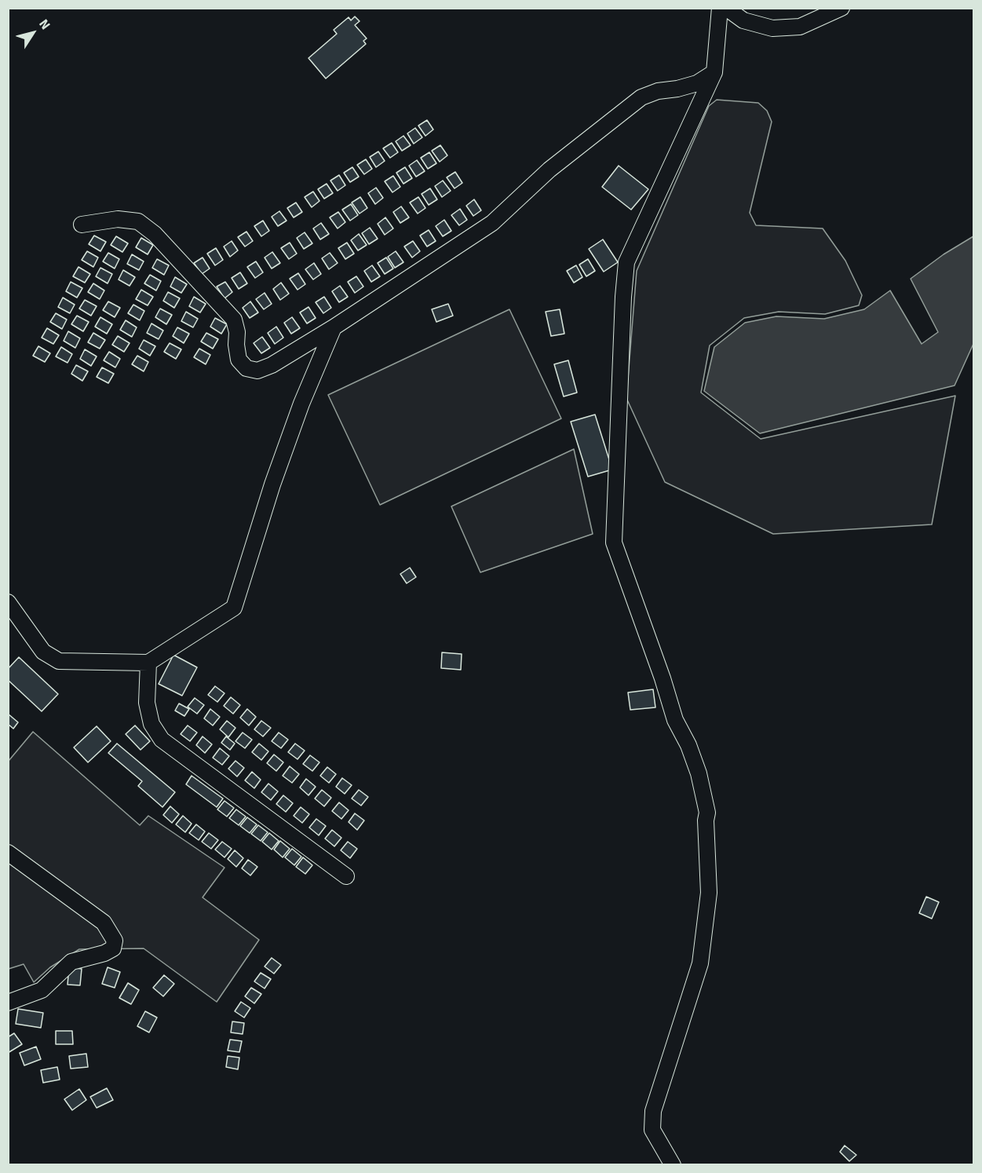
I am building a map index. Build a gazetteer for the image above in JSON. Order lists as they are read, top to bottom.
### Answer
{
  "north": "top right"
}
